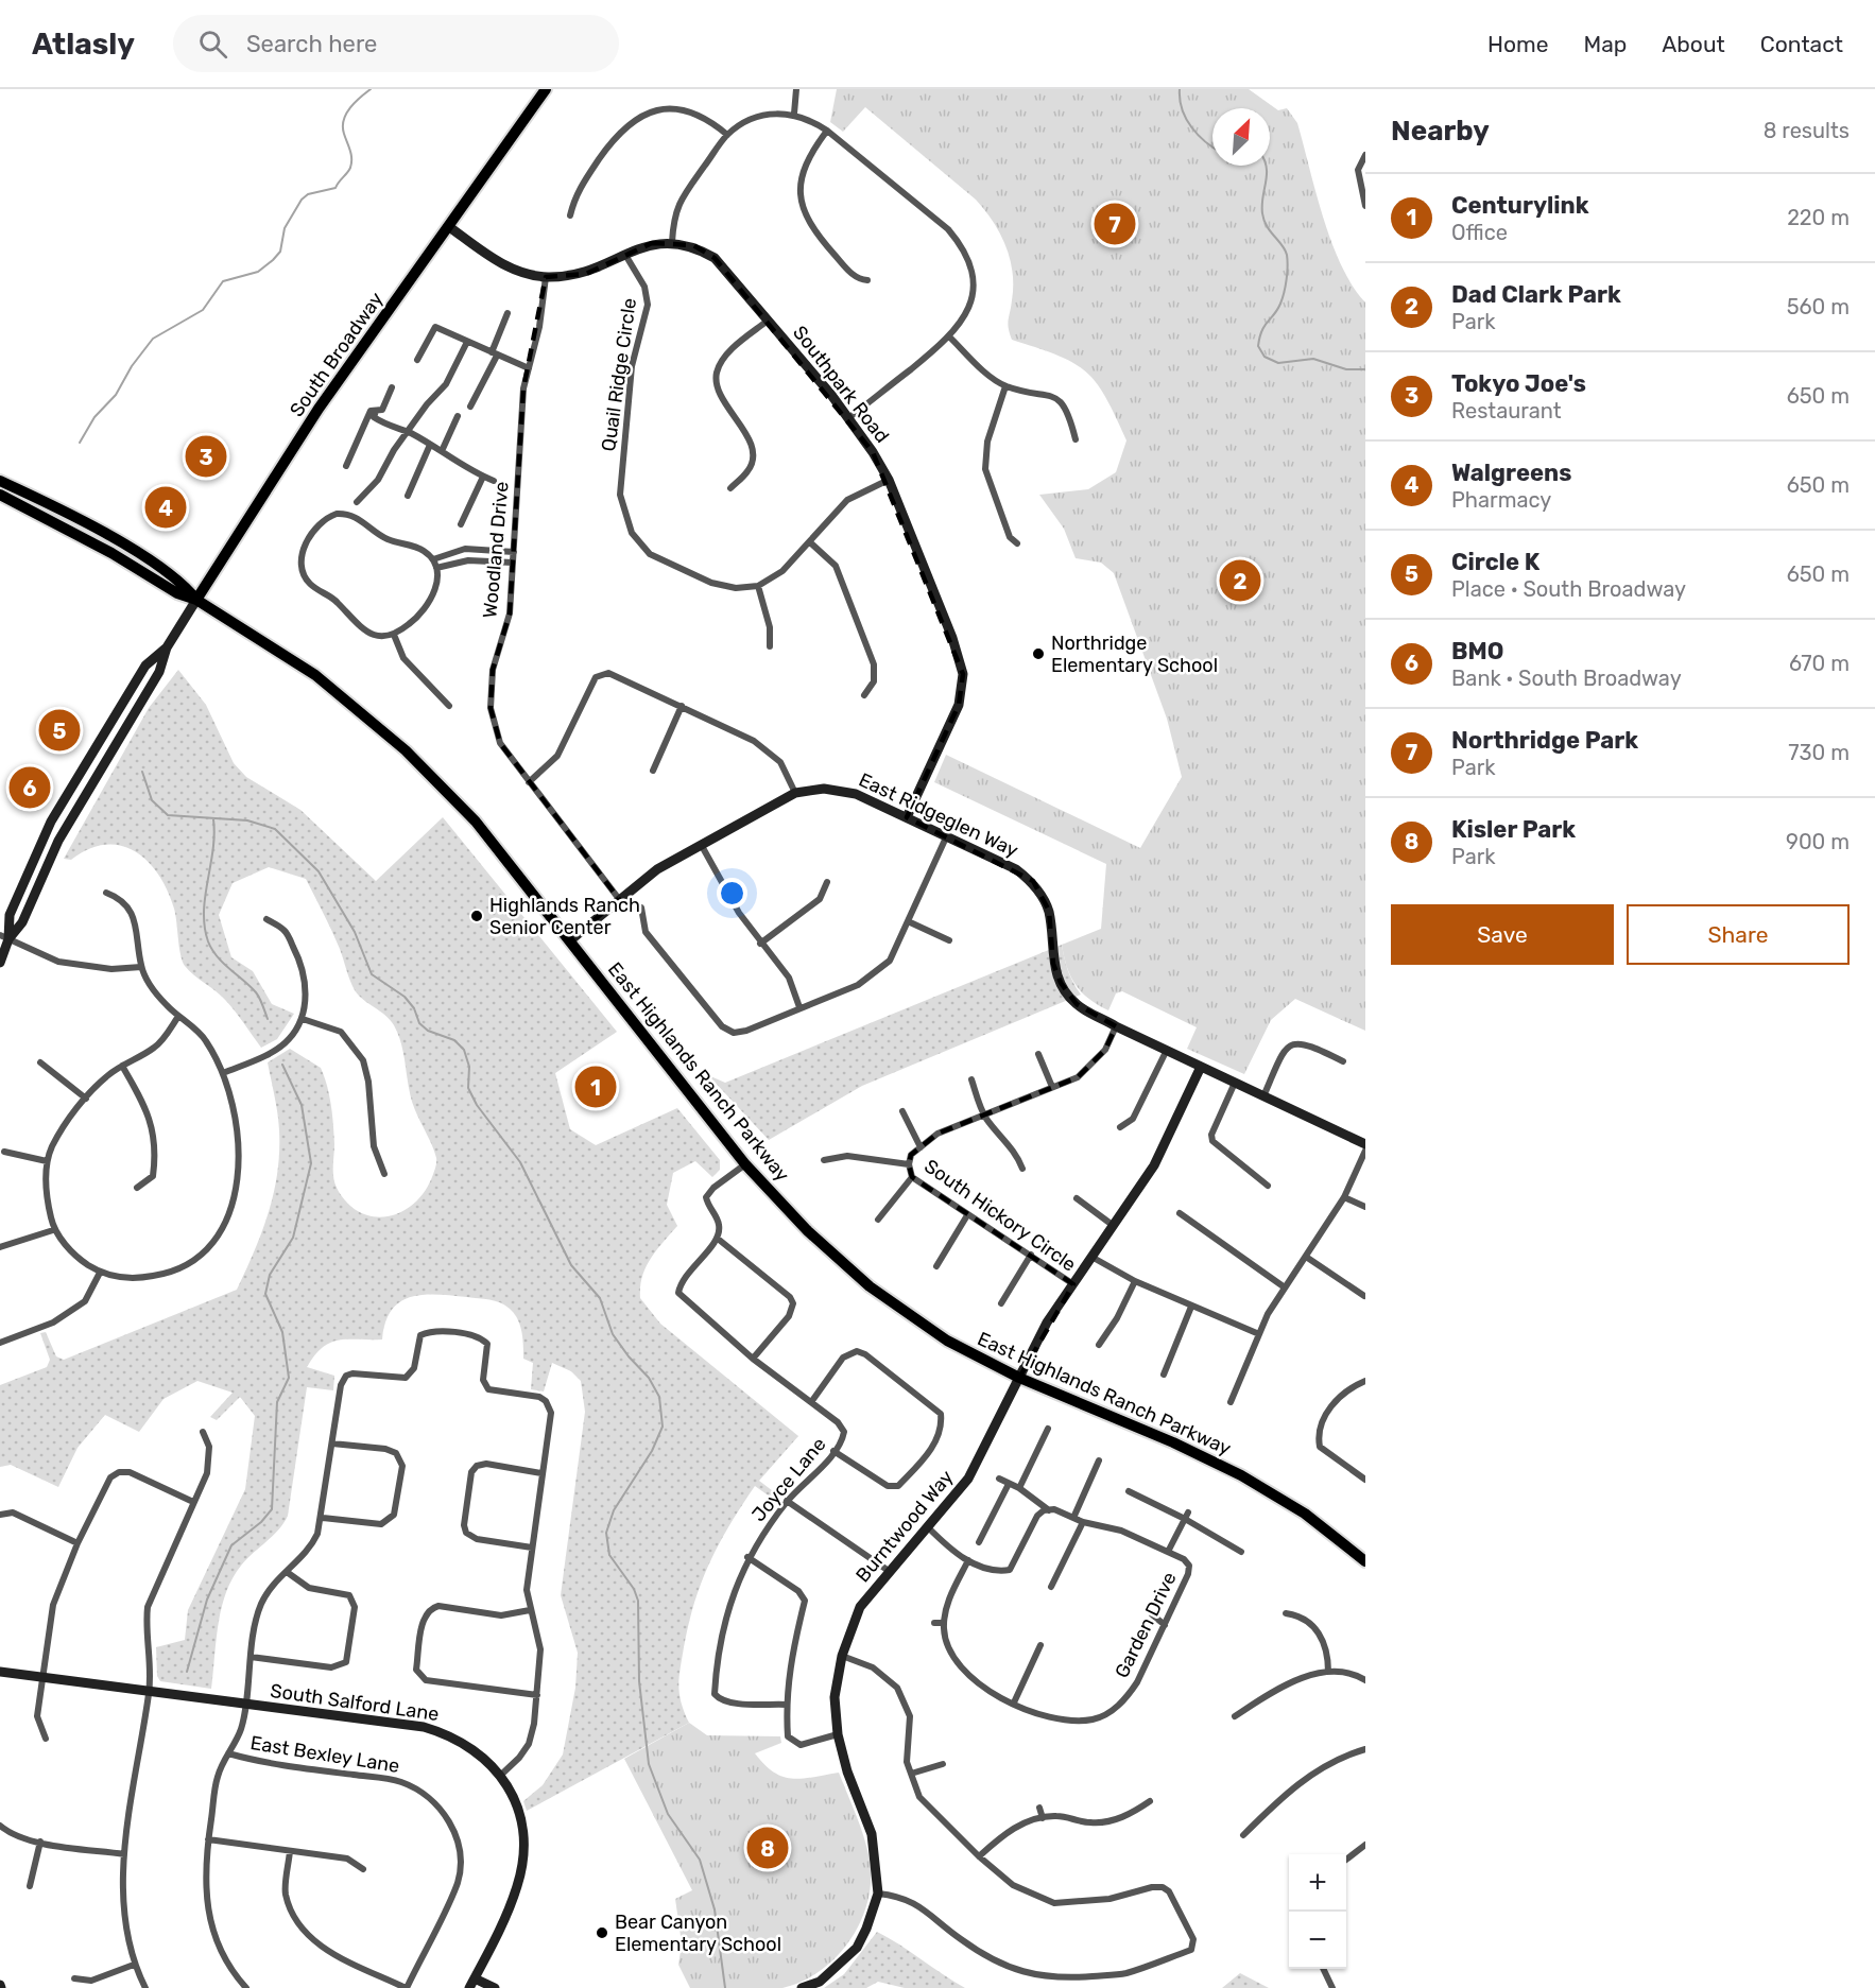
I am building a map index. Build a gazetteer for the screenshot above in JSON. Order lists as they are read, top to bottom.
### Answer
{
  "streets": {
    "main road": ["South Broadway", "East Highlands Ranch Parkway"],
    "street": [
      "Quail Ridge Circle",
      "Southpark Road",
      "Woodland Drive",
      "East Ridgeglen Way",
      "South Hickory Circle",
      "Joyce Lane",
      "Burntwood Way",
      "Garden Drive",
      "South Salford Lane",
      "East Bexley Lane"
    ]
  },
  "crossings": [
    ["South Broadway", "Southpark Road"],
    ["South Broadway", "East Highlands Ranch Parkway"],
    ["Quail Ridge Circle", "Southpark Road"],
    ["Southpark Road", "Woodland Drive"],
    ["Southpark Road", "East Ridgeglen Way"],
    ["Woodland Drive", "East Ridgeglen Way"],
    ["East Ridgeglen Way", "East Highlands Ranch Parkway"],
    ["East Ridgeglen Way", "South Hickory Circle"],
    ["East Ridgeglen Way", "Burntwood Way"],
    ["East Highlands Ranch Parkway", "Burntwood Way"],
    ["South Hickory Circle", "Burntwood Way"]
  ],
  "places": ["Northridge Elementary School", "Highlands Ranch Senior Center", "Bear Canyon Elementary School"],
  "north": "top right",
  "page": {
    "header": "Atlasly",
    "search": "Search here",
    "nav": [
      "Home",
      "Map",
      "About",
      "Contact"
    ],
    "heading": ["Nearby", "8 results"],
    "list": [
      {
        "mark": "1",
        "name": "Centurylink",
        "note": "Office",
        "value": "220 m"
      },
      {
        "mark": "2",
        "name": "Dad Clark Park",
        "note": "Park",
        "value": "560 m"
      },
      {
        "mark": "3",
        "name": "Tokyo Joe's",
        "note": "Restaurant",
        "value": "650 m"
      },
      {
        "mark": "4",
        "name": "Walgreens",
        "note": "Pharmacy",
        "value": "650 m"
      },
      {
        "mark": "5",
        "name": "Circle K",
        "note": "Place · South Broadway",
        "value": "650 m"
      },
      {
        "mark": "6",
        "name": "BMO",
        "note": "Bank · South Broadway",
        "value": "670 m"
      },
      {
        "mark": "7",
        "name": "Northridge Park",
        "note": "Park",
        "value": "730 m"
      },
      {
        "mark": "8",
        "name": "Kisler Park",
        "note": "Park",
        "value": "900 m"
      }
    ],
    "pins": [
      "7",
      "3",
      "4",
      "2",
      "5",
      "6",
      "1",
      "8"
    ],
    "buttons": ["Save", "Share"],
    "map_buttons": ["+", "−"]
  }
}
